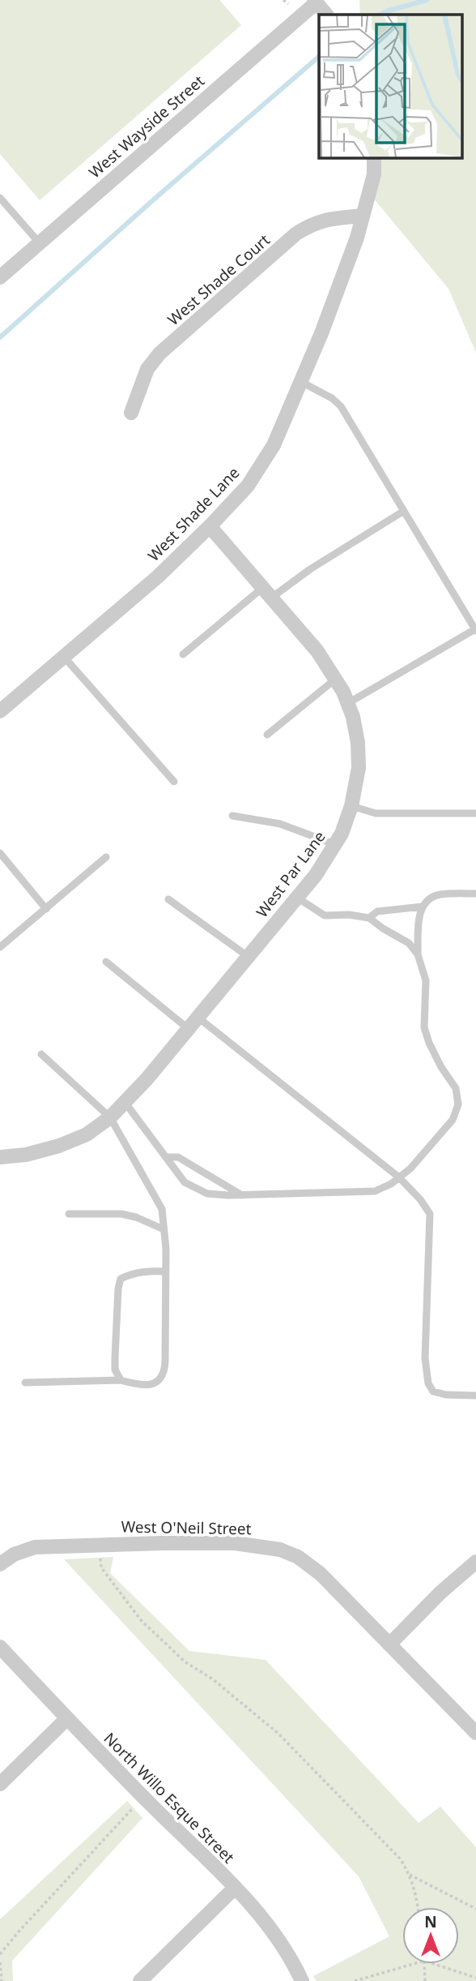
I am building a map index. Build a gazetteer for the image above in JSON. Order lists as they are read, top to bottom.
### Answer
{
  "streets": {
    "street": [
      "West Wayside Street",
      "West Shade Court",
      "West Shade Lane",
      "West Par Lane",
      "West O'Neil Street",
      "North Willo Esque Street"
    ]
  },
  "crossings": [
    ["West Shade Court", "West Shade Lane"],
    ["West Shade Lane", "West Par Lane"]
  ],
  "north": "top"
}
